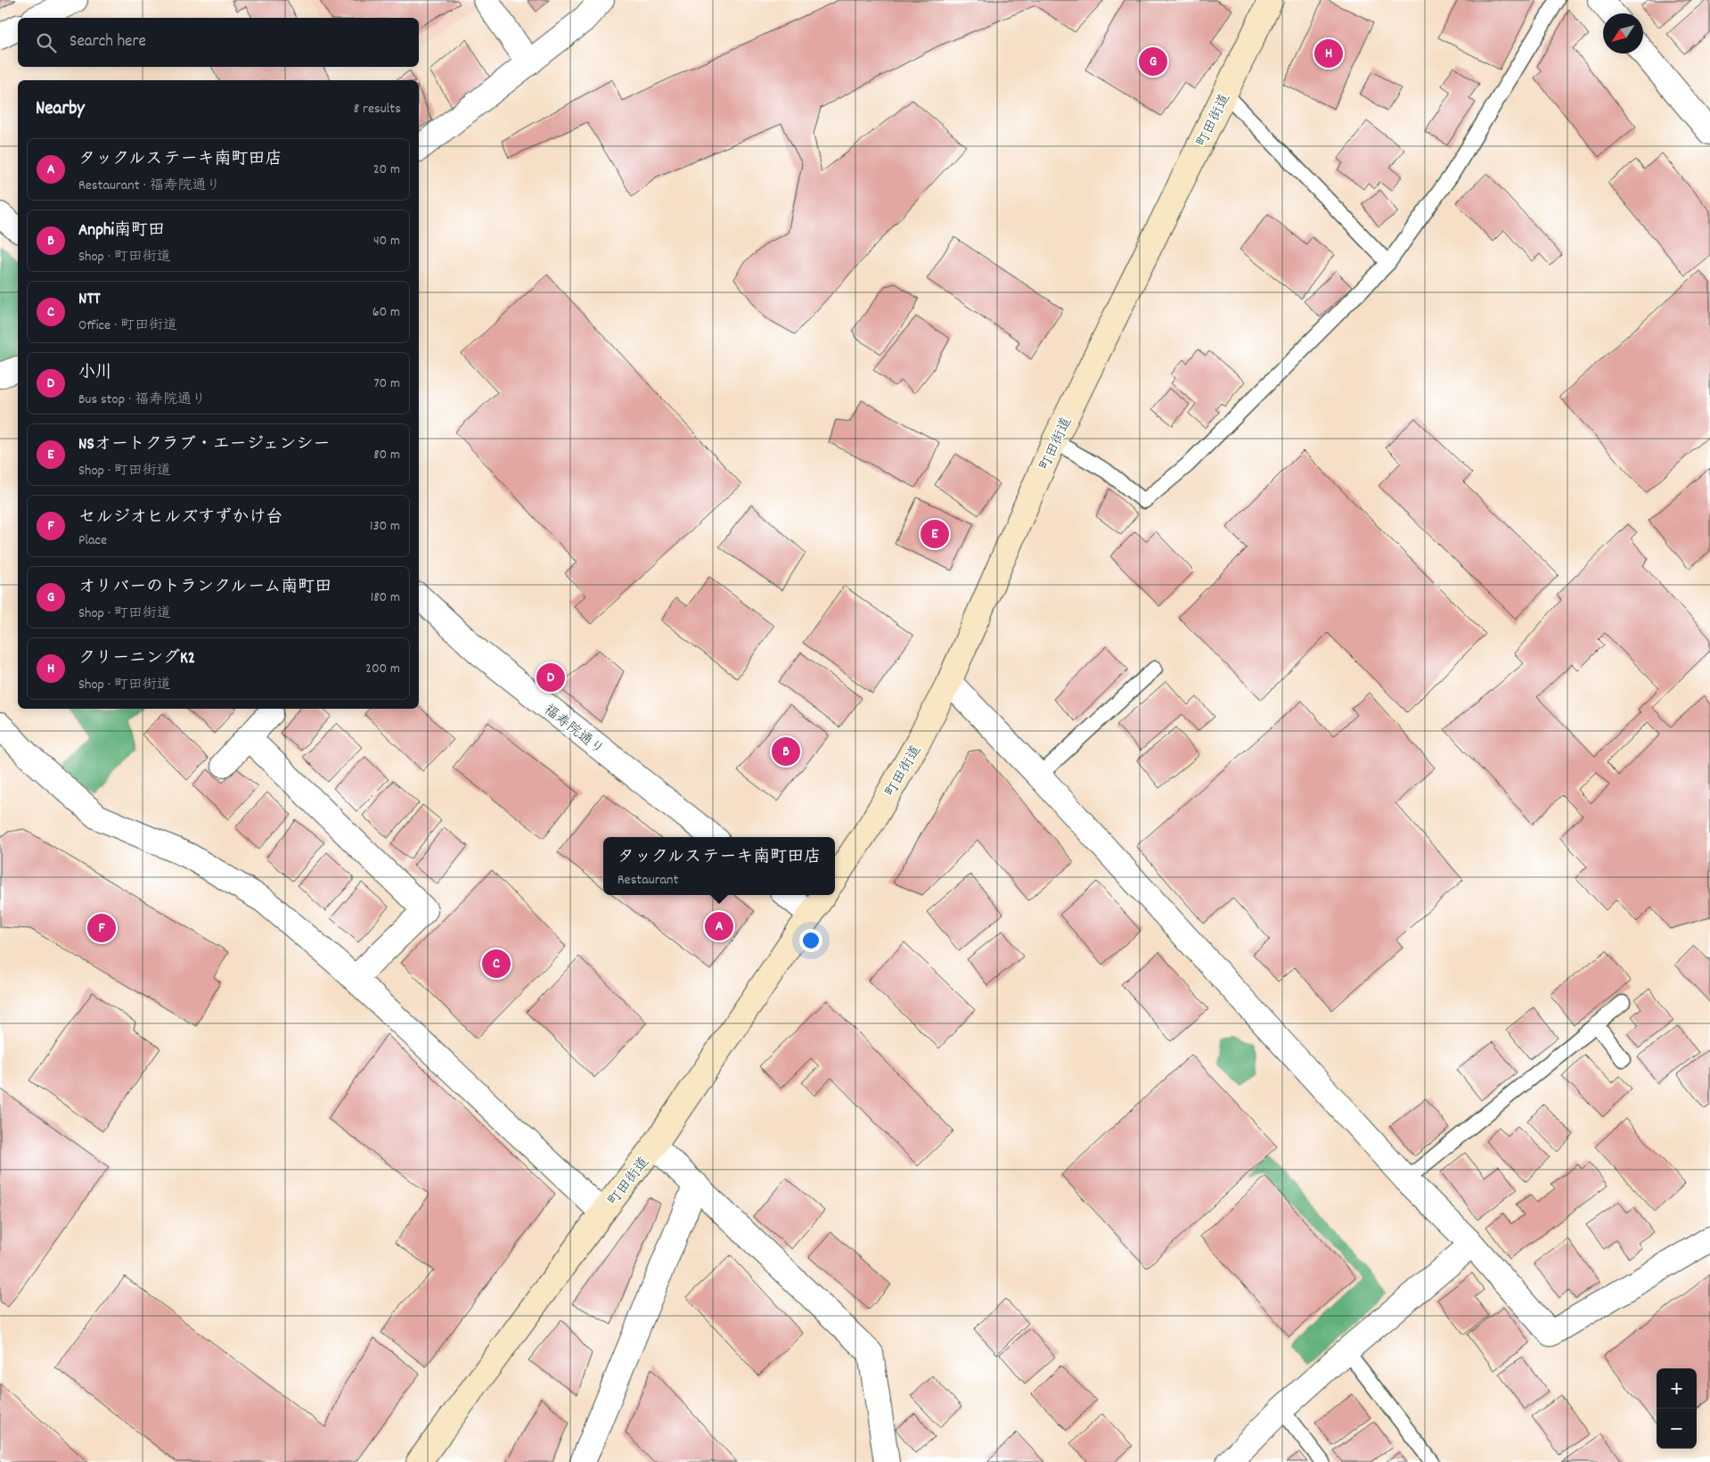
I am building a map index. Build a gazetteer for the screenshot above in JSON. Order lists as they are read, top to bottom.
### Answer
{
  "streets": {
    "main road": ["町田街道"],
    "street": ["福寿院通り"]
  },
  "north": "bottom left",
  "page": {
    "search": "Search here",
    "pins": [
      "H",
      "G",
      "E",
      "D",
      "B",
      "A",
      "F",
      "C"
    ],
    "heading": ["Nearby", "8 results"],
    "list": [
      {
        "mark": "A",
        "name": "タックルステーキ南町田店",
        "note": "Restaurant · 福寿院通り",
        "value": "20 m"
      },
      {
        "mark": "B",
        "name": "Anphi南町田",
        "note": "Shop · 町田街道",
        "value": "40 m"
      },
      {
        "mark": "C",
        "name": "NTT",
        "note": "Office · 町田街道",
        "value": "60 m"
      },
      {
        "mark": "D",
        "name": "小川",
        "note": "Bus stop · 福寿院通り",
        "value": "70 m"
      },
      {
        "mark": "E",
        "name": "NSオートクラブ・エージェンシー",
        "note": "Shop · 町田街道",
        "value": "80 m"
      },
      {
        "mark": "F",
        "name": "セルジオヒルズすずかけ台",
        "note": "Place",
        "value": "130 m"
      },
      {
        "mark": "G",
        "name": "オリバーのトランクルーム南町田",
        "note": "Shop · 町田街道",
        "value": "180 m"
      },
      {
        "mark": "H",
        "name": "クリーニングK2",
        "note": "Shop · 町田街道",
        "value": "200 m"
      }
    ],
    "popup": ["タックルステーキ南町田店", "Restaurant"],
    "map_buttons": ["+", "−"]
  }
}
